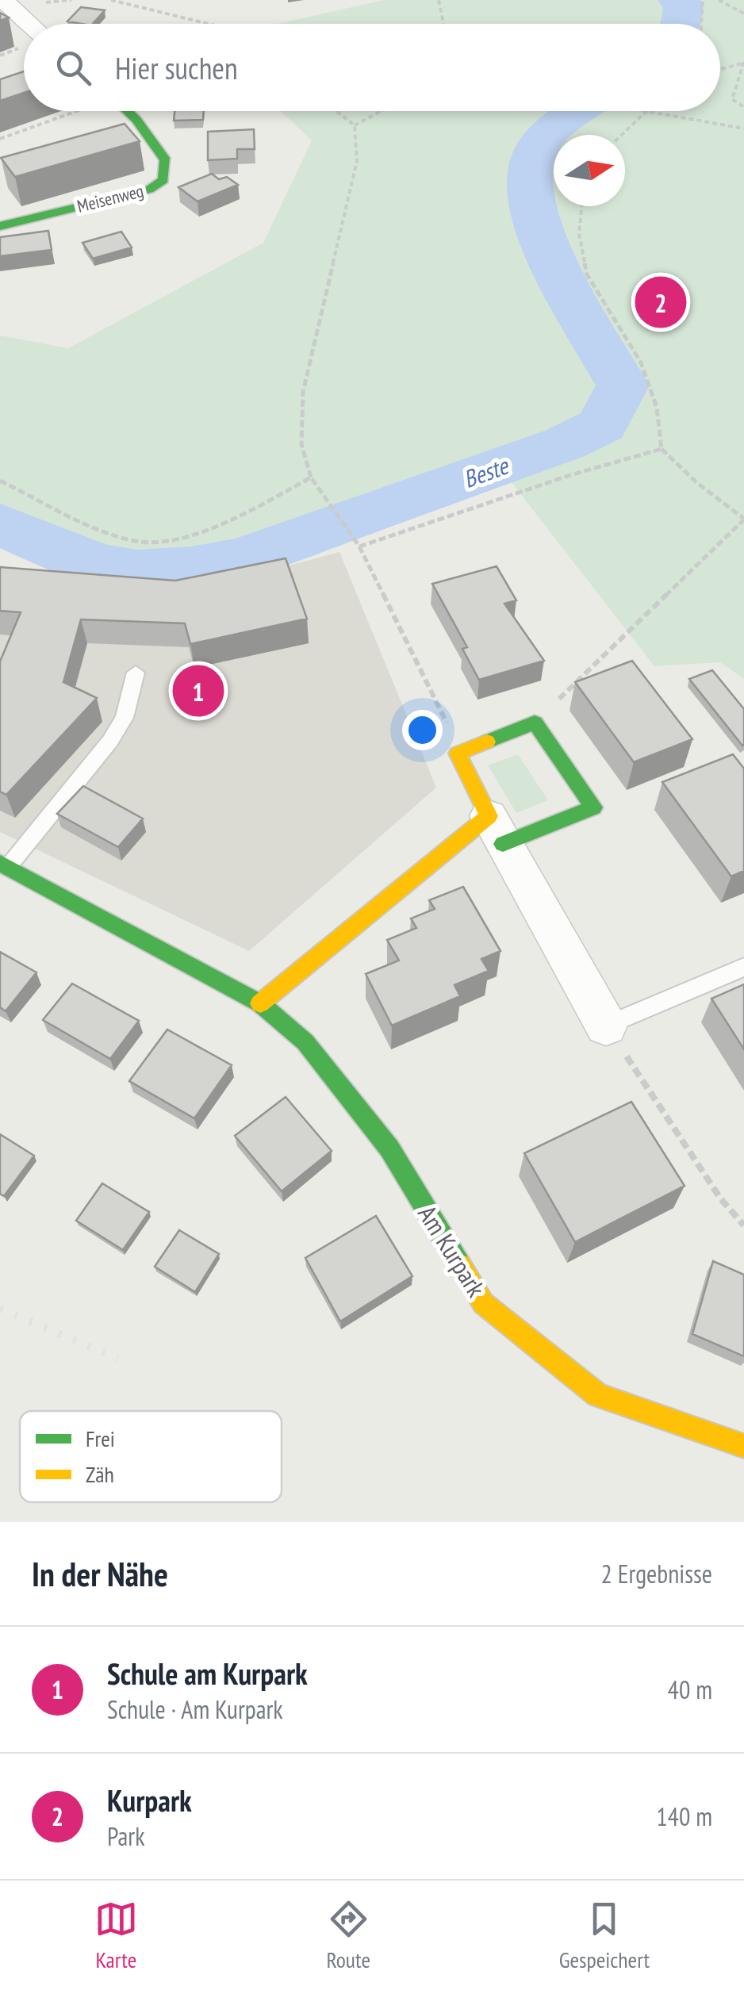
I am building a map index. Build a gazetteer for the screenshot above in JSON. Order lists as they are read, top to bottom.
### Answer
{
  "streets": {
    "street": ["Meisenweg", "Am Kurpark"]
  },
  "water": ["Beste"],
  "legend": ["Frei", "Zäh"],
  "north": "right",
  "page": {
    "search": "Hier suchen",
    "pins": ["2", "1"],
    "heading": ["In der Nähe", "2 Ergebnisse"],
    "list": [
      {
        "mark": "1",
        "name": "Schule am Kurpark",
        "note": "Schule · Am Kurpark",
        "value": "40 m"
      },
      {
        "mark": "2",
        "name": "Kurpark",
        "note": "Park",
        "value": "140 m"
      }
    ],
    "nav": ["Karte", "Route", "Gespeichert"]
  }
}
